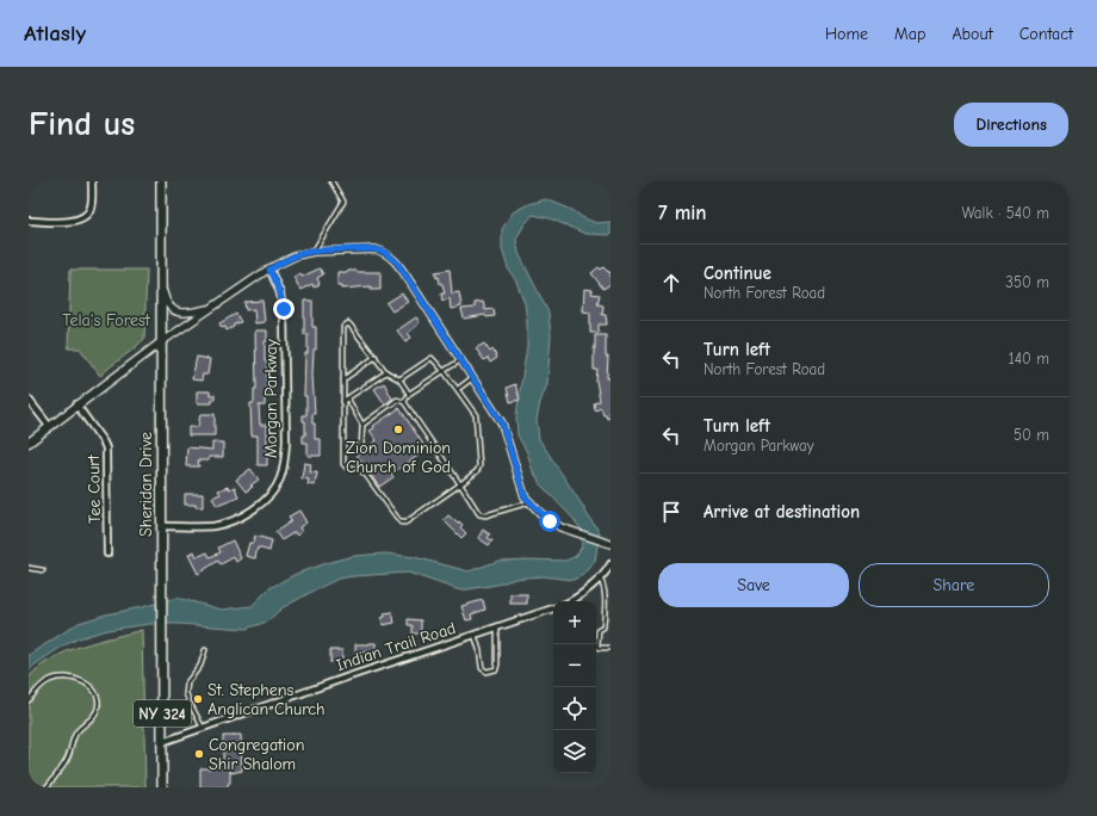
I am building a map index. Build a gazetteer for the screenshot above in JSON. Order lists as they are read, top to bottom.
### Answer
{
  "streets": {
    "main road": ["Sheridan Drive", "NY 324"],
    "street": ["Morgan Parkway", "Tee Court", "Indian Trail Road"]
  },
  "crossings": [
    ["Morgan Parkway", "Sheridan Drive"],
    ["Sheridan Drive", "Indian Trail Road"]
  ],
  "parks": ["Tela's Forest"],
  "places": ["Zion Dominion Church of God", "St. Stephens Anglican Church", "Congregation Shir Shalom"],
  "page": {
    "header": "Atlasly",
    "nav": [
      "Home",
      "Map",
      "About",
      "Contact"
    ],
    "buttons": [
      "Directions",
      ["Save", "Share"]
    ],
    "title": "Find us",
    "heading": ["7 min", "Walk · 540 m"],
    "list": [
      ["Continue", "North Forest Road", "350 m"],
      ["Turn left", "North Forest Road", "140 m"],
      ["Turn left", "Morgan Parkway", "50 m"],
      "Arrive at destination"
    ],
    "map_buttons": ["+", "−"]
  }
}
